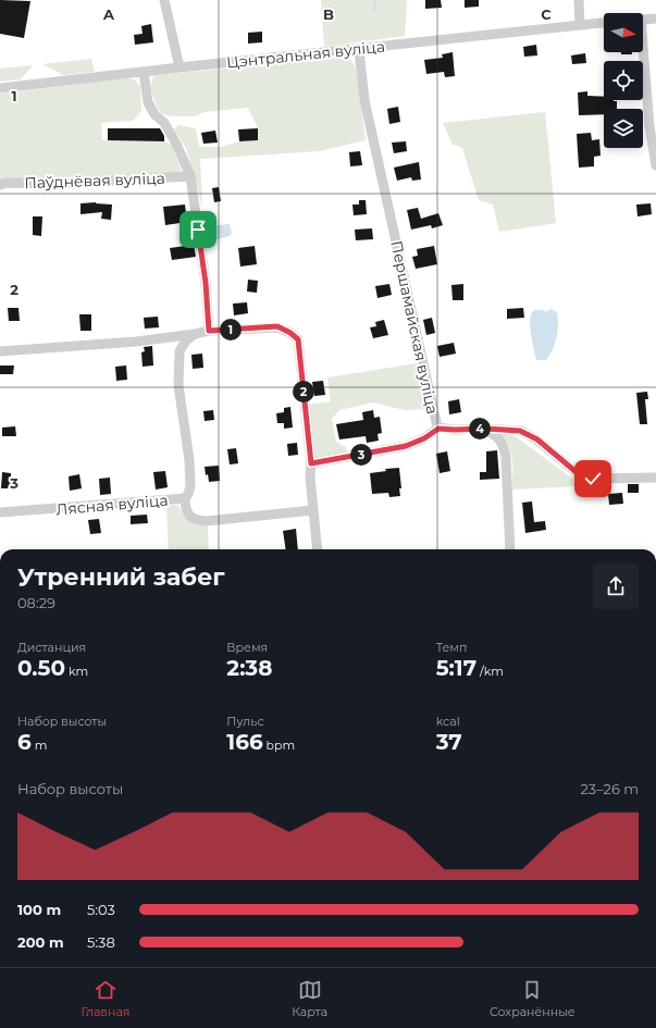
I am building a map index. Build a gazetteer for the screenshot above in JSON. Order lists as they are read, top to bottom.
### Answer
{
  "streets": {
    "street": [
      "Цэнтральная вуліца",
      "Паўднёвая вуліца",
      "Першамайская вуліца",
      "Лясная вуліца"
    ]
  },
  "crossings": [
    ["Цэнтральная вуліца", "Першамайская вуліца"]
  ],
  "north": "right",
  "page": {
    "pins": [
      "1",
      "2",
      "4",
      "3"
    ],
    "heading": ["Утренний забег", "08:29"],
    "stats": [
      ["Дистанция", "0.50 km"],
      ["Время", "2:38"],
      ["Темп", "5:17 /km"],
      ["Набор высоты", "6 m"],
      ["Пульс", "166 bpm"],
      ["kcal", "37"]
    ],
    "chart": ["Набор высоты", "23–26 m"],
    "list": [
      {
        "name": "100 m",
        "note": "5:03"
      },
      {
        "name": "200 m",
        "note": "5:38"
      }
    ],
    "tabs": ["Главная", "Карта", "Сохранённые"]
  },
  "grid": {
    "columns": ["A", "B", "C"],
    "rows": ["1", "2", "3"]
  }
}
